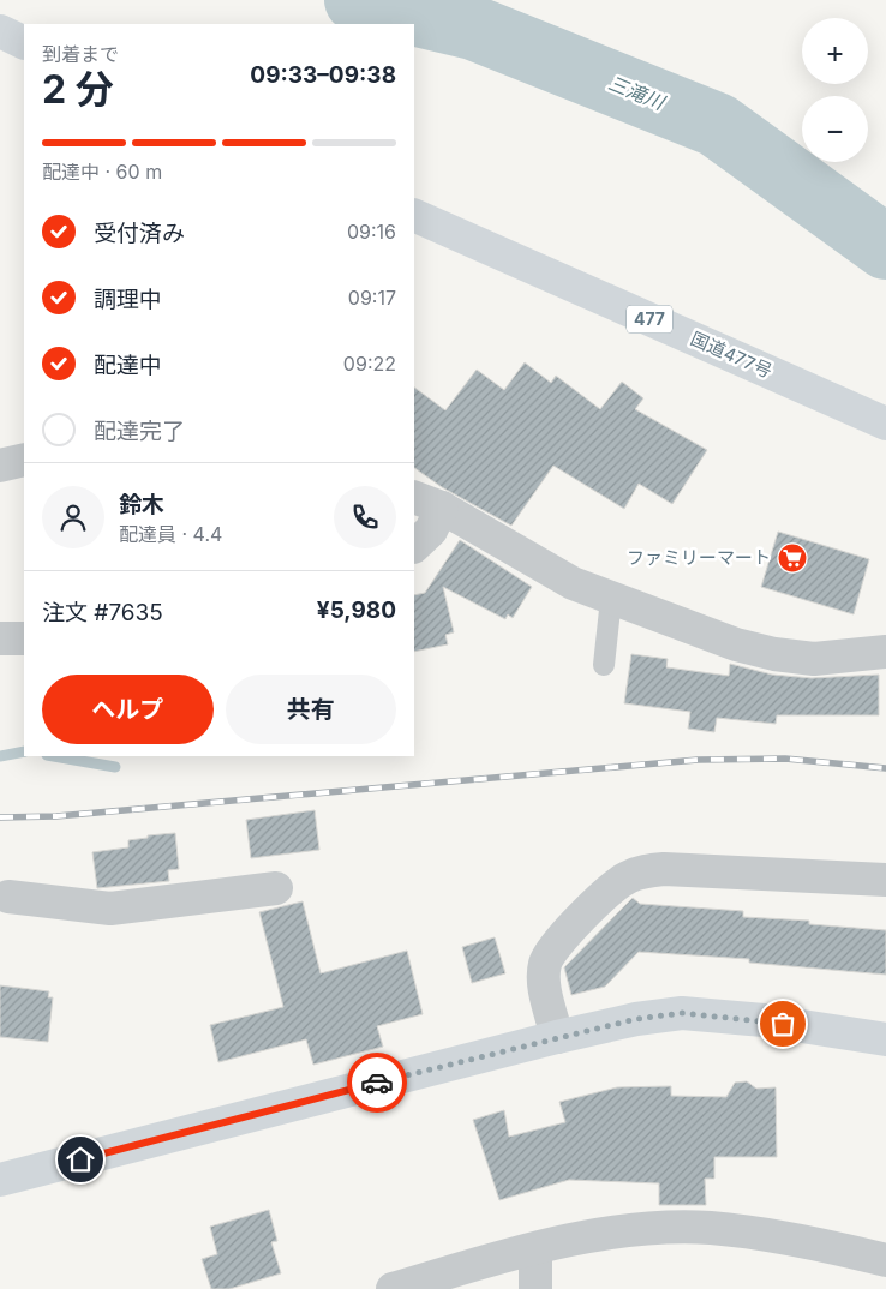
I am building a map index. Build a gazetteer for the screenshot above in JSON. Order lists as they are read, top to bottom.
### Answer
{
  "streets": {
    "main road": ["477", "国道477号"]
  },
  "water": ["三滝川"],
  "places": {
    "supermarket": ["ファミリーマート"]
  },
  "page": {
    "map_buttons": ["+", "−"],
    "heading": ["2 分", "到着まで", "09:33–09:38"],
    "panel": [
      "鈴木",
      "配達員 · 4.4",
      "注文 #7635",
      "¥5,980"
    ],
    "bar": "配達中 · 60 m",
    "list": [
      ["受付済み", "09:16"],
      ["調理中", "09:17"],
      ["配達中", "09:22"],
      "配達完了"
    ],
    "buttons": ["ヘルプ", "共有"]
  }
}
